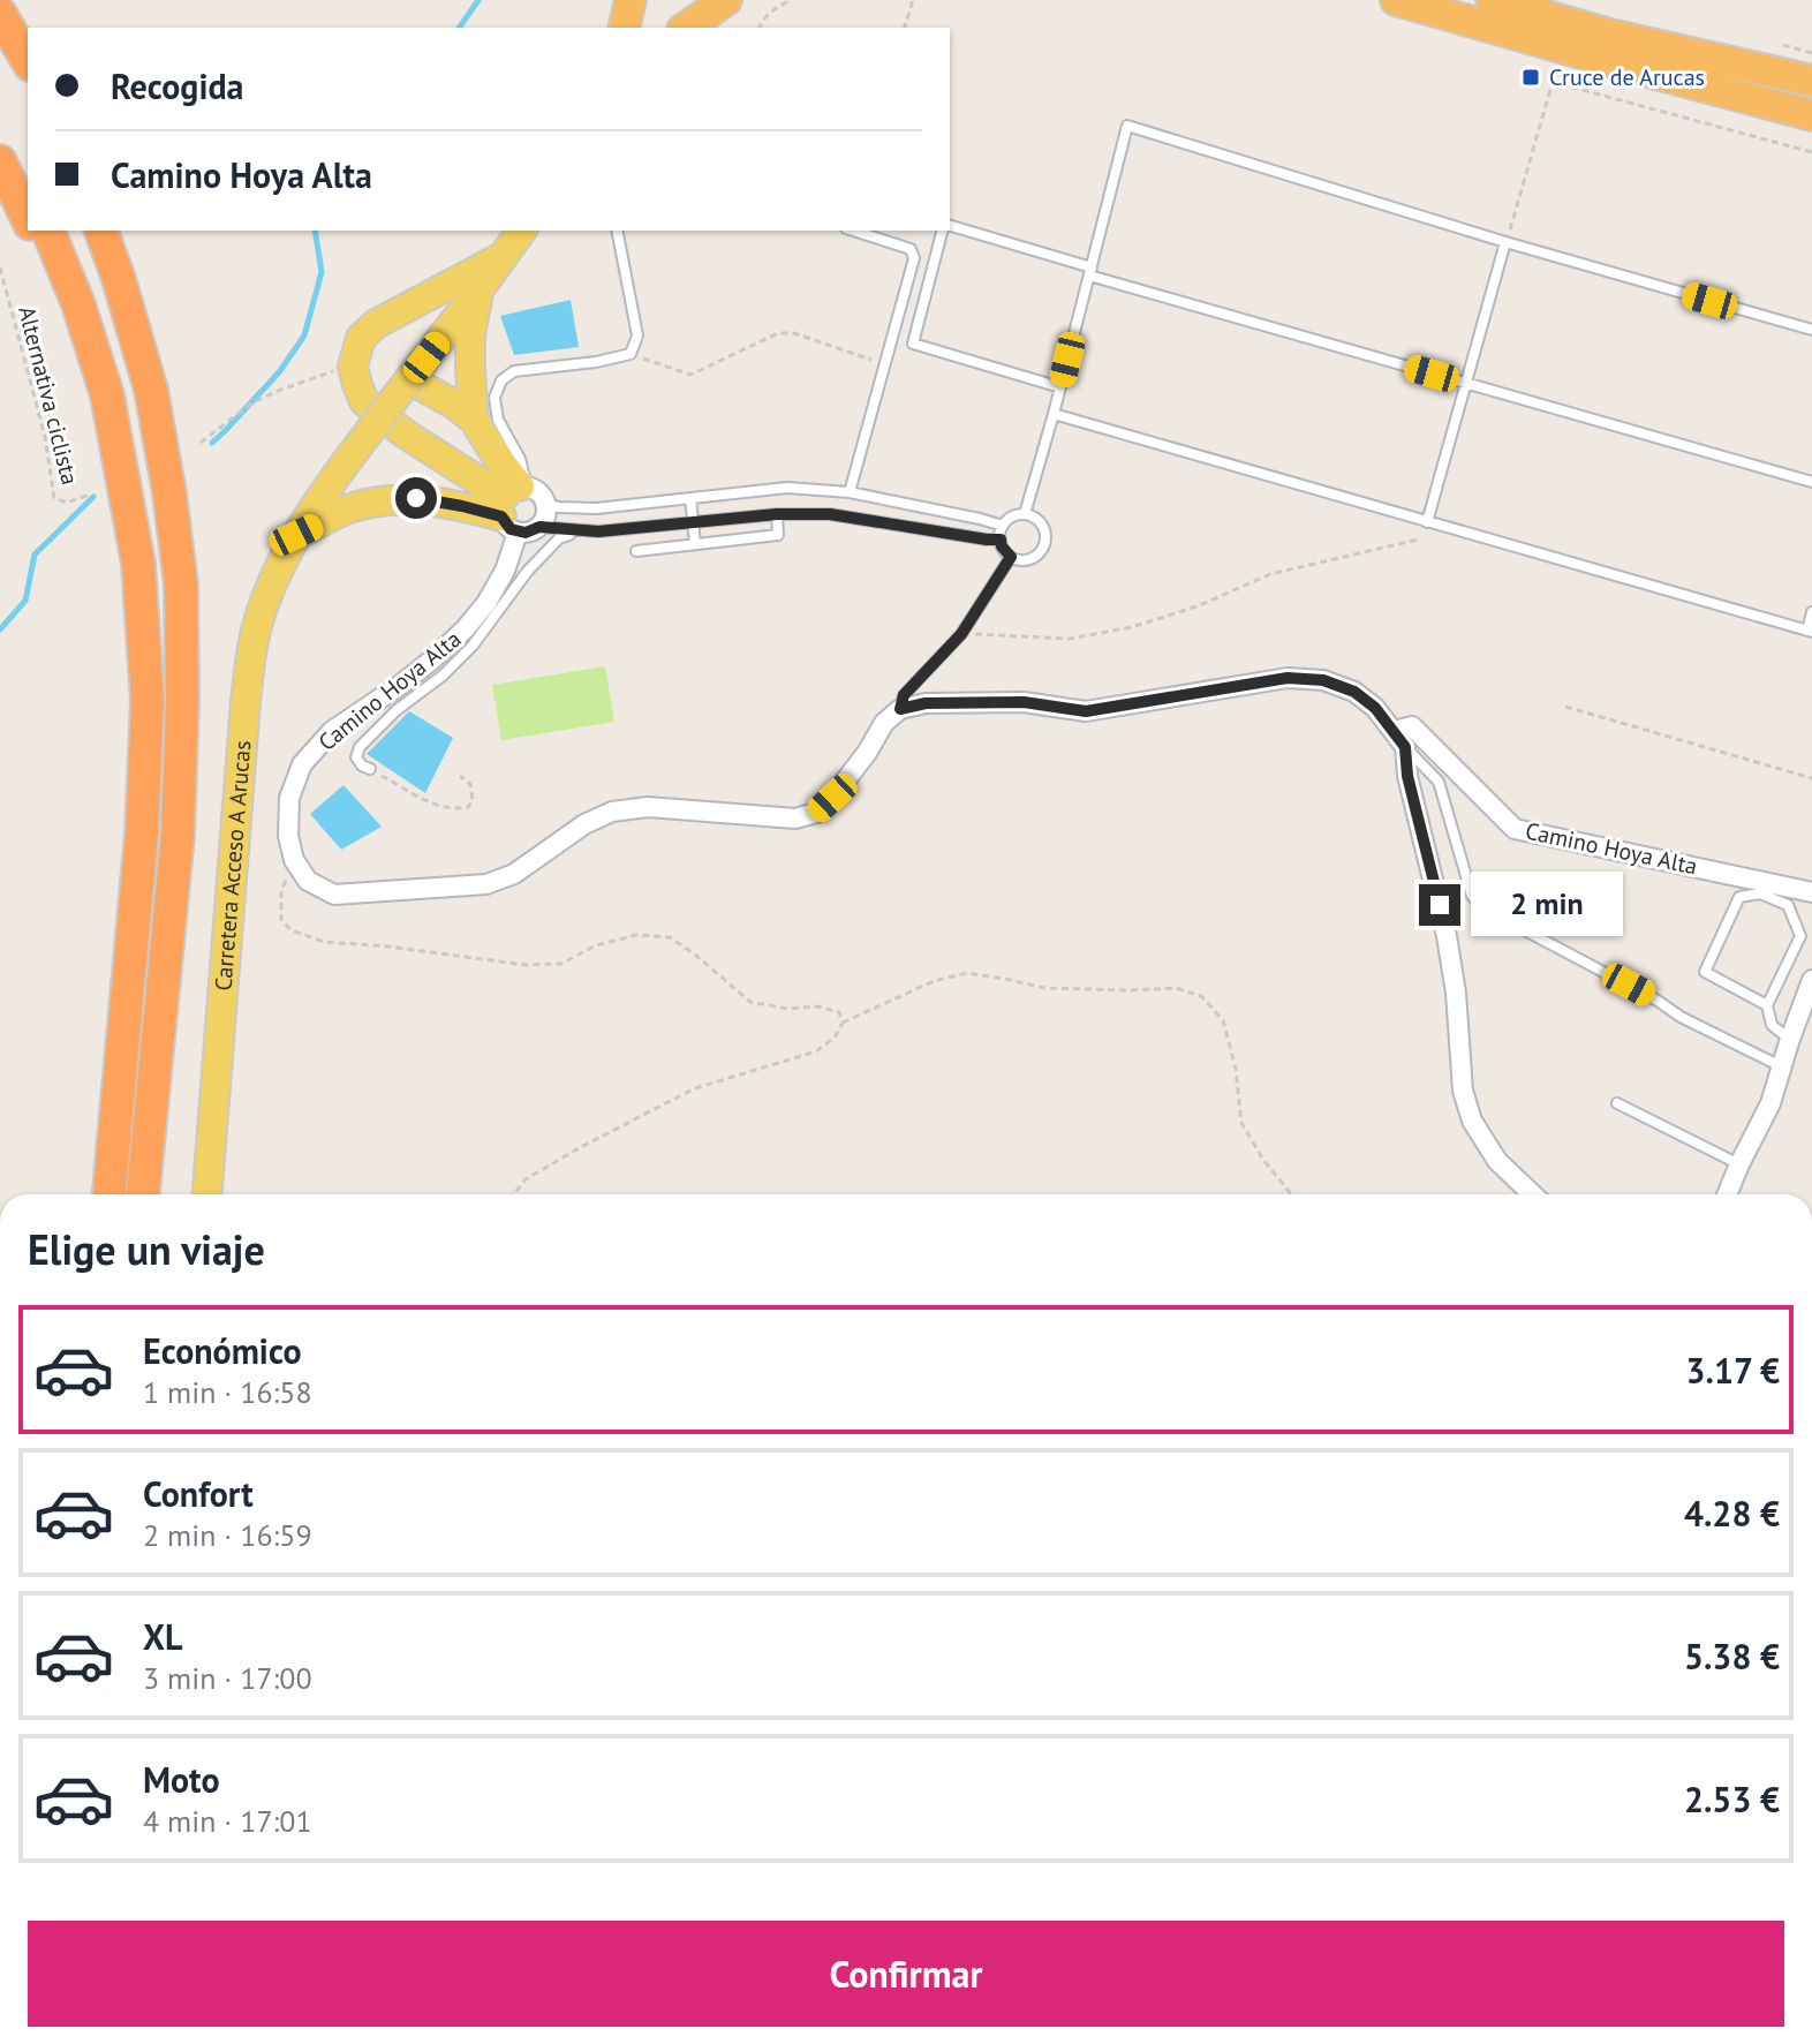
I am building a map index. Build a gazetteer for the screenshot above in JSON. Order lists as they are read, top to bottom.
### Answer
{
  "streets": {
    "main road": ["Carretera Acceso A Arucas"],
    "street": ["Camino Hoya Alta"],
    "path": ["Alternativa ciclista"]
  },
  "places": {
    "transit": ["Cruce de Arucas"]
  },
  "page": {
    "banner": ["Recogida", "Camino Hoya Alta"],
    "bubble": "2 min",
    "heading": "Elige un viaje",
    "list": [
      {
        "name": "Económico",
        "note": "1 min · 16:58",
        "value": "3.17 €"
      },
      {
        "name": "Confort",
        "note": "2 min · 16:59",
        "value": "4.28 €"
      },
      {
        "name": "XL",
        "note": "3 min · 17:00",
        "value": "5.38 €"
      },
      {
        "name": "Moto",
        "note": "4 min · 17:01",
        "value": "2.53 €"
      }
    ],
    "buttons": "Confirmar"
  }
}
